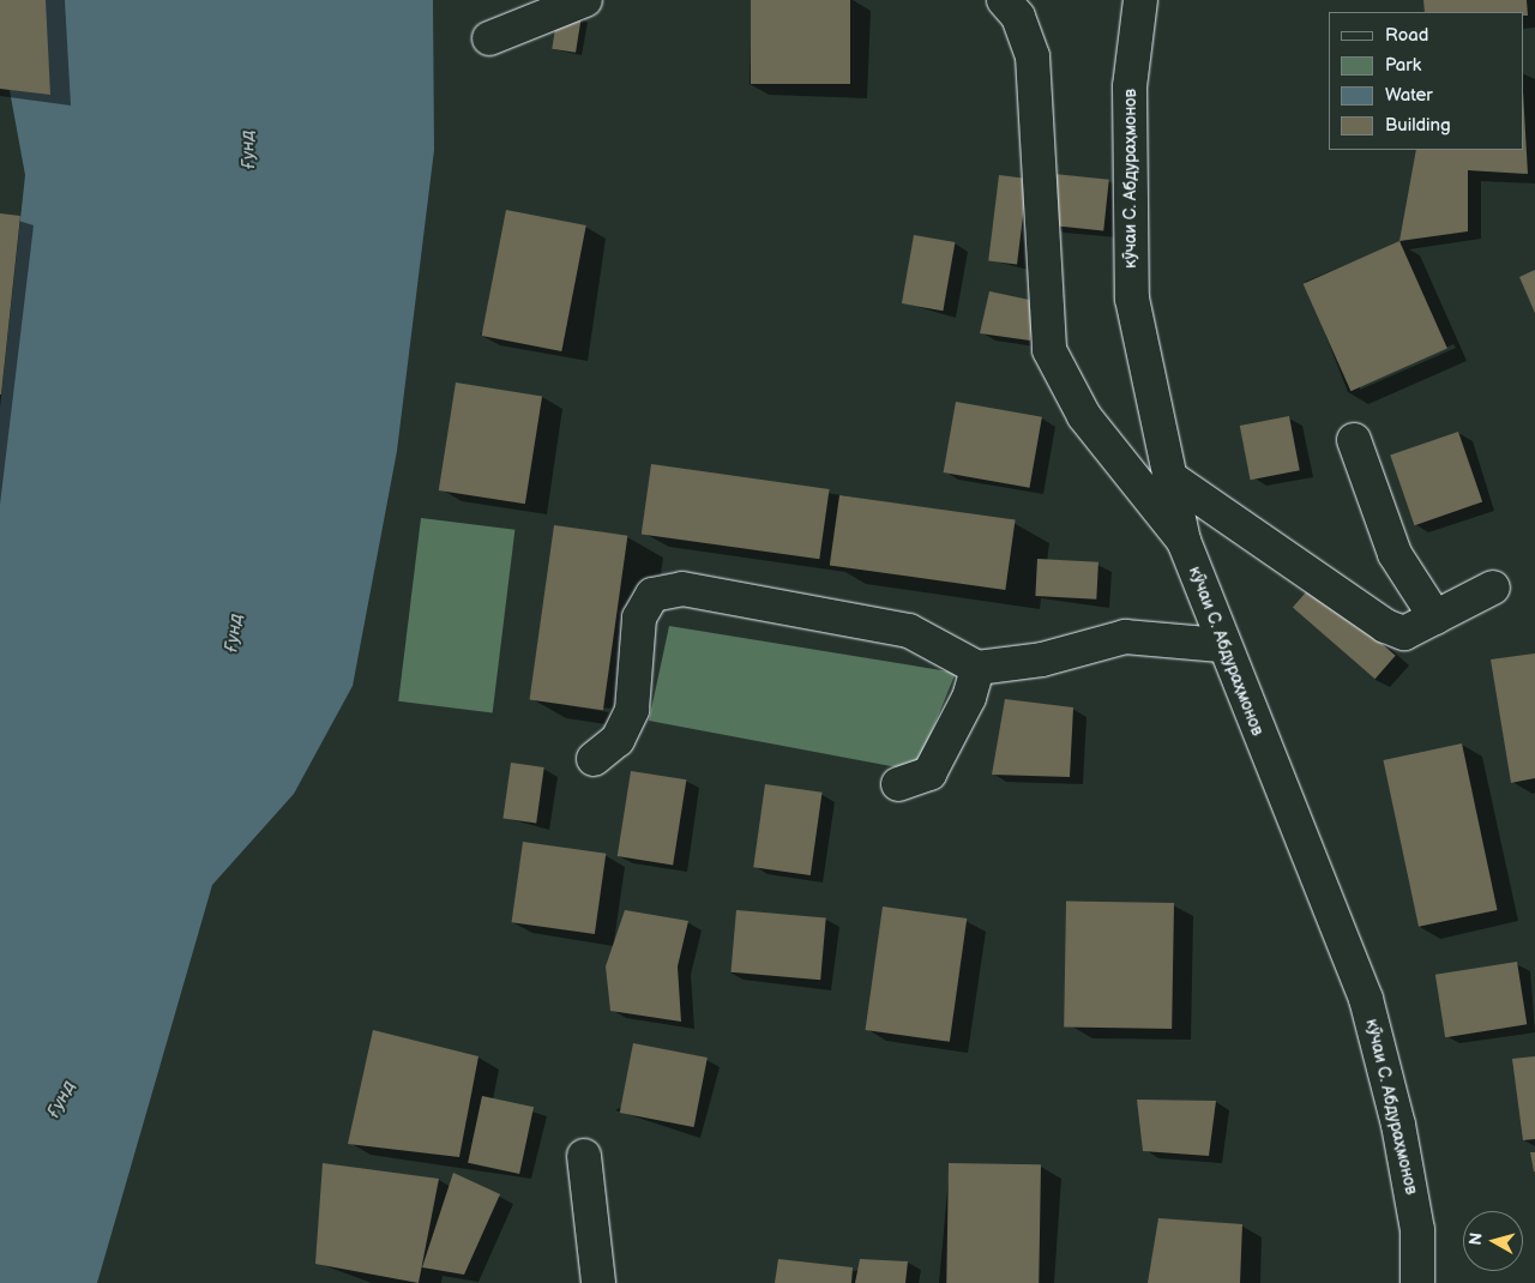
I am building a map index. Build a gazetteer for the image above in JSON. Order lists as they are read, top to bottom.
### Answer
{
  "streets": {
    "street": ["кӯчаи С. Абдураҳмонов"]
  },
  "water": ["Ғунд"],
  "legend": [
    "Road",
    "Park",
    "Water",
    "Building"
  ],
  "north": "left"
}
